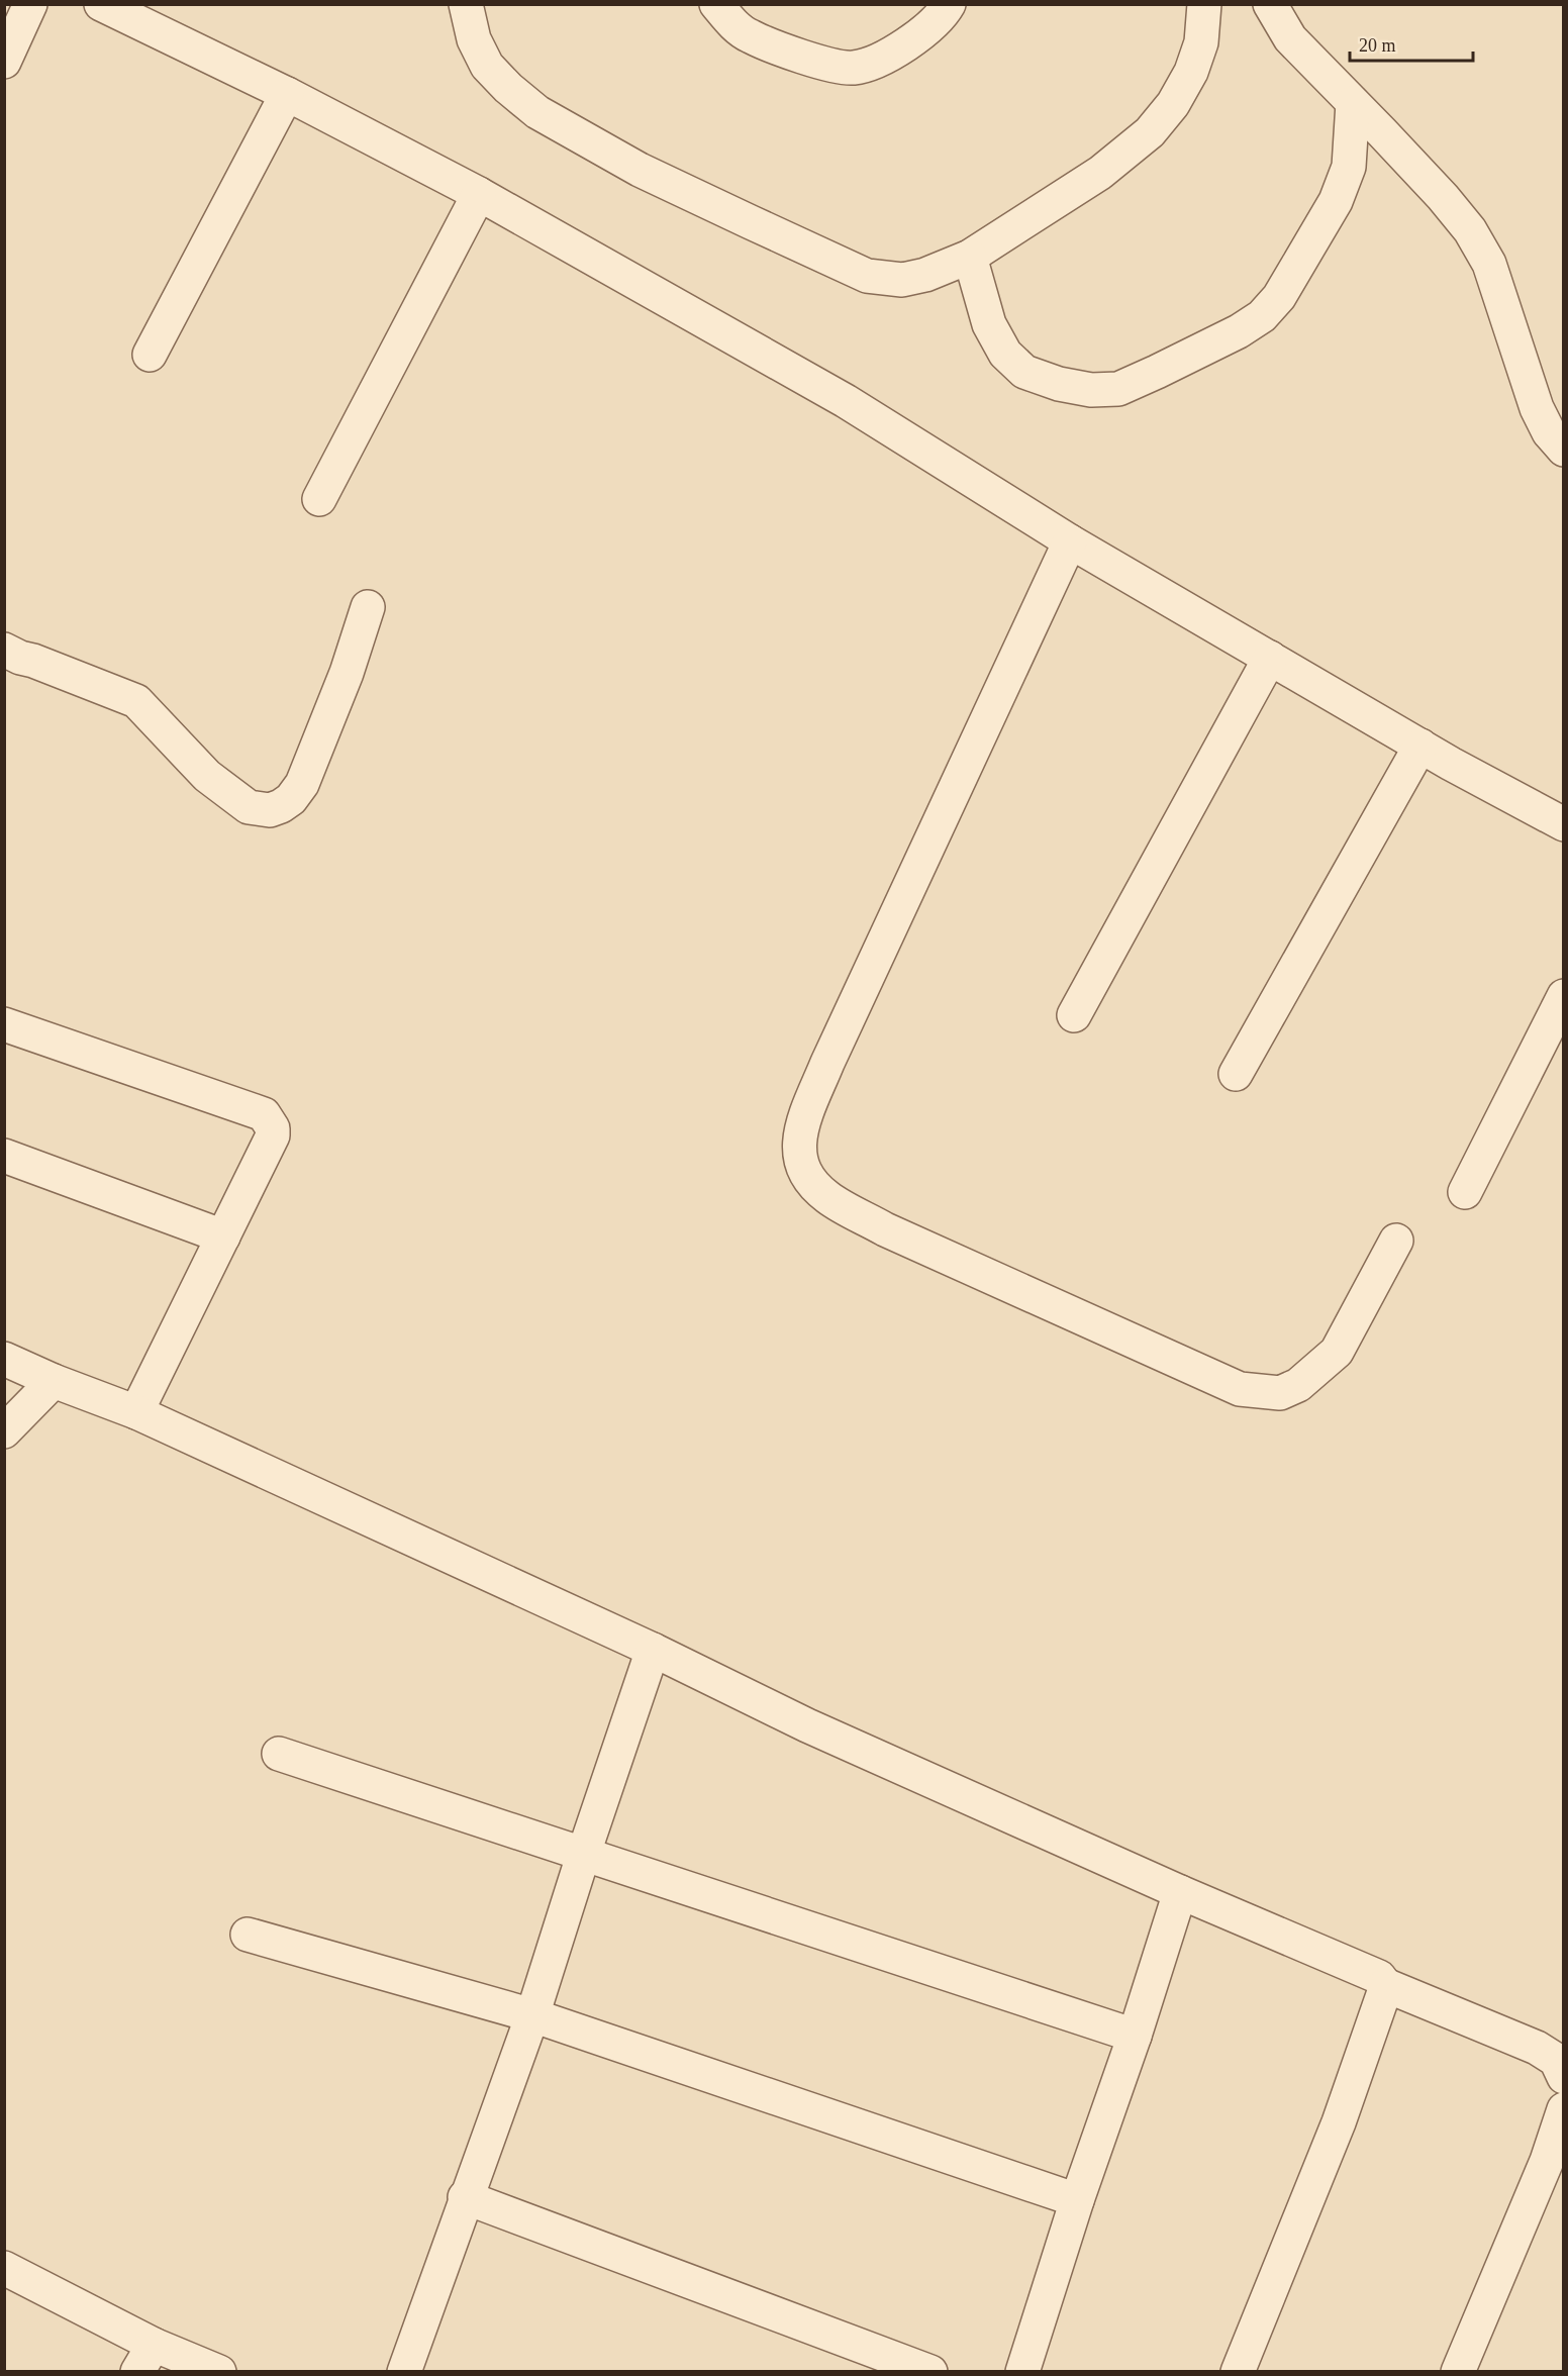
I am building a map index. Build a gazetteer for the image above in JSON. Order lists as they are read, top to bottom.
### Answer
{
  "scale_bar": "20 m"
}
